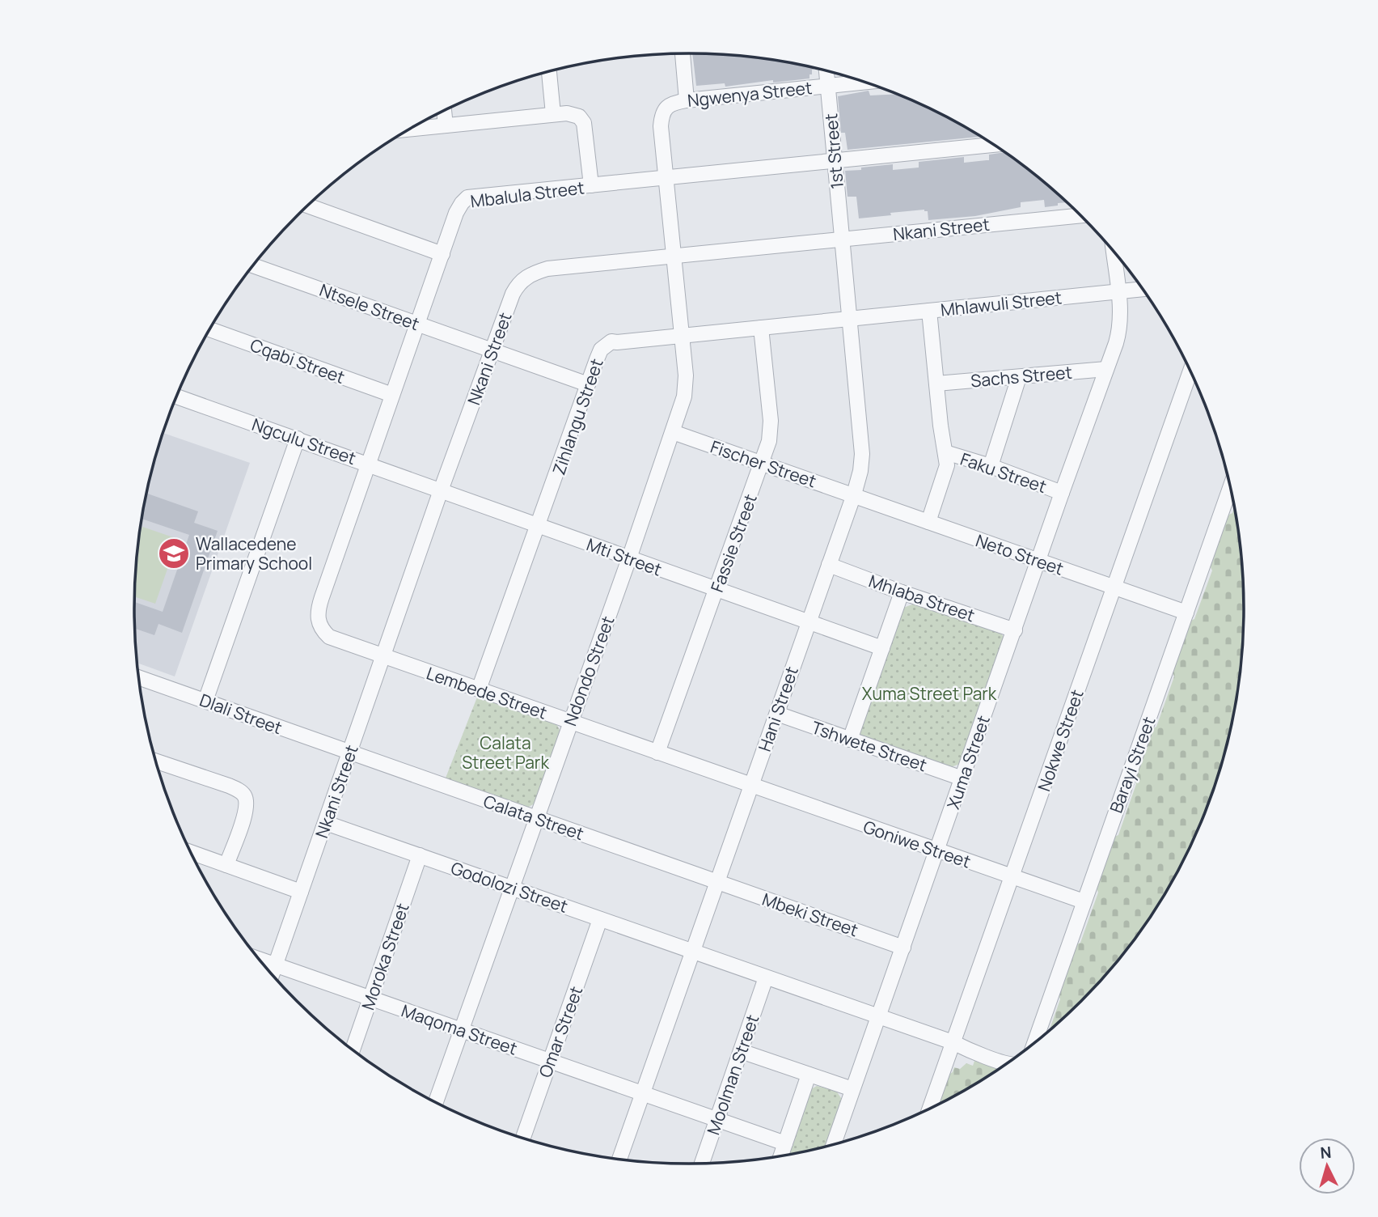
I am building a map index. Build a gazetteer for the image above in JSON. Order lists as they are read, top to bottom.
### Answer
{
  "streets": {
    "street": [
      "Ngwenya Street",
      "1st Street",
      "Mbalula Street",
      "Nkani Street",
      "Mhlawuli Street",
      "Ntsele Street",
      "Cqabi Street",
      "Sachs Street",
      "Zihlangu Street",
      "Ngculu Street",
      "Fischer Street",
      "Faku Street",
      "Fassie Street",
      "Neto Street",
      "Mti Street",
      "Mhlaba Street",
      "Ndondo Street",
      "Lembede Street",
      "Hani Street",
      "Dlali Street",
      "Nokwe Street",
      "Tshwete Street",
      "Xuma Street",
      "Barayi Street",
      "Calata Street",
      "Goniwe Street",
      "Godolozi Street",
      "Mbeki Street",
      "Moroka Street",
      "Maqoma Street",
      "Omar Street",
      "Moolman Street"
    ]
  },
  "crossings": [
    ["Ngwenya Street", "1st Street"],
    ["Ngwenya Street", "Mbalula Street"],
    ["Ngwenya Street", "Nkani Street"],
    ["Ngwenya Street", "Ndondo Street"],
    ["1st Street", "Mbalula Street"],
    ["1st Street", "Nkani Street"],
    ["1st Street", "Hani Street"],
    ["Mbalula Street", "Nkani Street"],
    ["Mbalula Street", "Ntsele Street"],
    ["Mbalula Street", "Cqabi Street"],
    ["Mbalula Street", "Ngculu Street"],
    ["Mbalula Street", "Lembede Street"],
    ["Nkani Street", "Ntsele Street"],
    ["Nkani Street", "Ngculu Street"],
    ["Nkani Street", "Mti Street"],
    ["Nkani Street", "Ndondo Street"],
    ["Nkani Street", "Lembede Street"],
    ["Nkani Street", "Hani Street"],
    ["Nkani Street", "Dlali Street"],
    ["Nkani Street", "Calata Street"],
    ["Nkani Street", "Godolozi Street"],
    ["Nkani Street", "Maqoma Street"],
    ["Mhlawuli Street", "Zihlangu Street"],
    ["Mhlawuli Street", "Hani Street"],
    ["Mhlawuli Street", "Xuma Street"],
    ["Ntsele Street", "Zihlangu Street"],
    ["Sachs Street", "Xuma Street"],
    ["Zihlangu Street", "Fassie Street"],
    ["Zihlangu Street", "Mti Street"],
    ["Zihlangu Street", "Ndondo Street"],
    ["Zihlangu Street", "Lembede Street"],
    ["Zihlangu Street", "Hani Street"],
    ["Ngculu Street", "Mti Street"],
    ["Fischer Street", "Fassie Street"],
    ["Fischer Street", "Neto Street"],
    ["Fischer Street", "Ndondo Street"],
    ["Fischer Street", "Hani Street"],
    ["Faku Street", "Xuma Street"],
    ["Fassie Street", "Mti Street"],
    ["Fassie Street", "Lembede Street"],
    ["Neto Street", "Hani Street"],
    ["Neto Street", "Nokwe Street"],
    ["Neto Street", "Xuma Street"],
    ["Neto Street", "Barayi Street"],
    ["Mti Street", "Ndondo Street"],
    ["Mti Street", "Hani Street"],
    ["Mhlaba Street", "Hani Street"],
    ["Mhlaba Street", "Xuma Street"],
    ["Ndondo Street", "Lembede Street"],
    ["Ndondo Street", "Calata Street"],
    ["Ndondo Street", "Godolozi Street"],
    ["Ndondo Street", "Maqoma Street"],
    ["Lembede Street", "Hani Street"],
    ["Lembede Street", "Goniwe Street"],
    ["Hani Street", "Tshwete Street"],
    ["Hani Street", "Calata Street"],
    ["Hani Street", "Goniwe Street"],
    ["Hani Street", "Godolozi Street"],
    ["Hani Street", "Mbeki Street"],
    ["Hani Street", "Maqoma Street"],
    ["Dlali Street", "Calata Street"],
    ["Nokwe Street", "Goniwe Street"],
    ["Tshwete Street", "Xuma Street"],
    ["Xuma Street", "Goniwe Street"],
    ["Xuma Street", "Mbeki Street"],
    ["Barayi Street", "Goniwe Street"],
    ["Calata Street", "Mbeki Street"],
    ["Godolozi Street", "Moroka Street"],
    ["Godolozi Street", "Omar Street"],
    ["Moroka Street", "Maqoma Street"],
    ["Maqoma Street", "Omar Street"],
    ["Maqoma Street", "Moolman Street"]
  ],
  "parks": ["Xuma Street Park", "Calata Street Park"],
  "places": {
    "school or university": ["Wallacedene Primary School"]
  },
  "north": "top"
}
